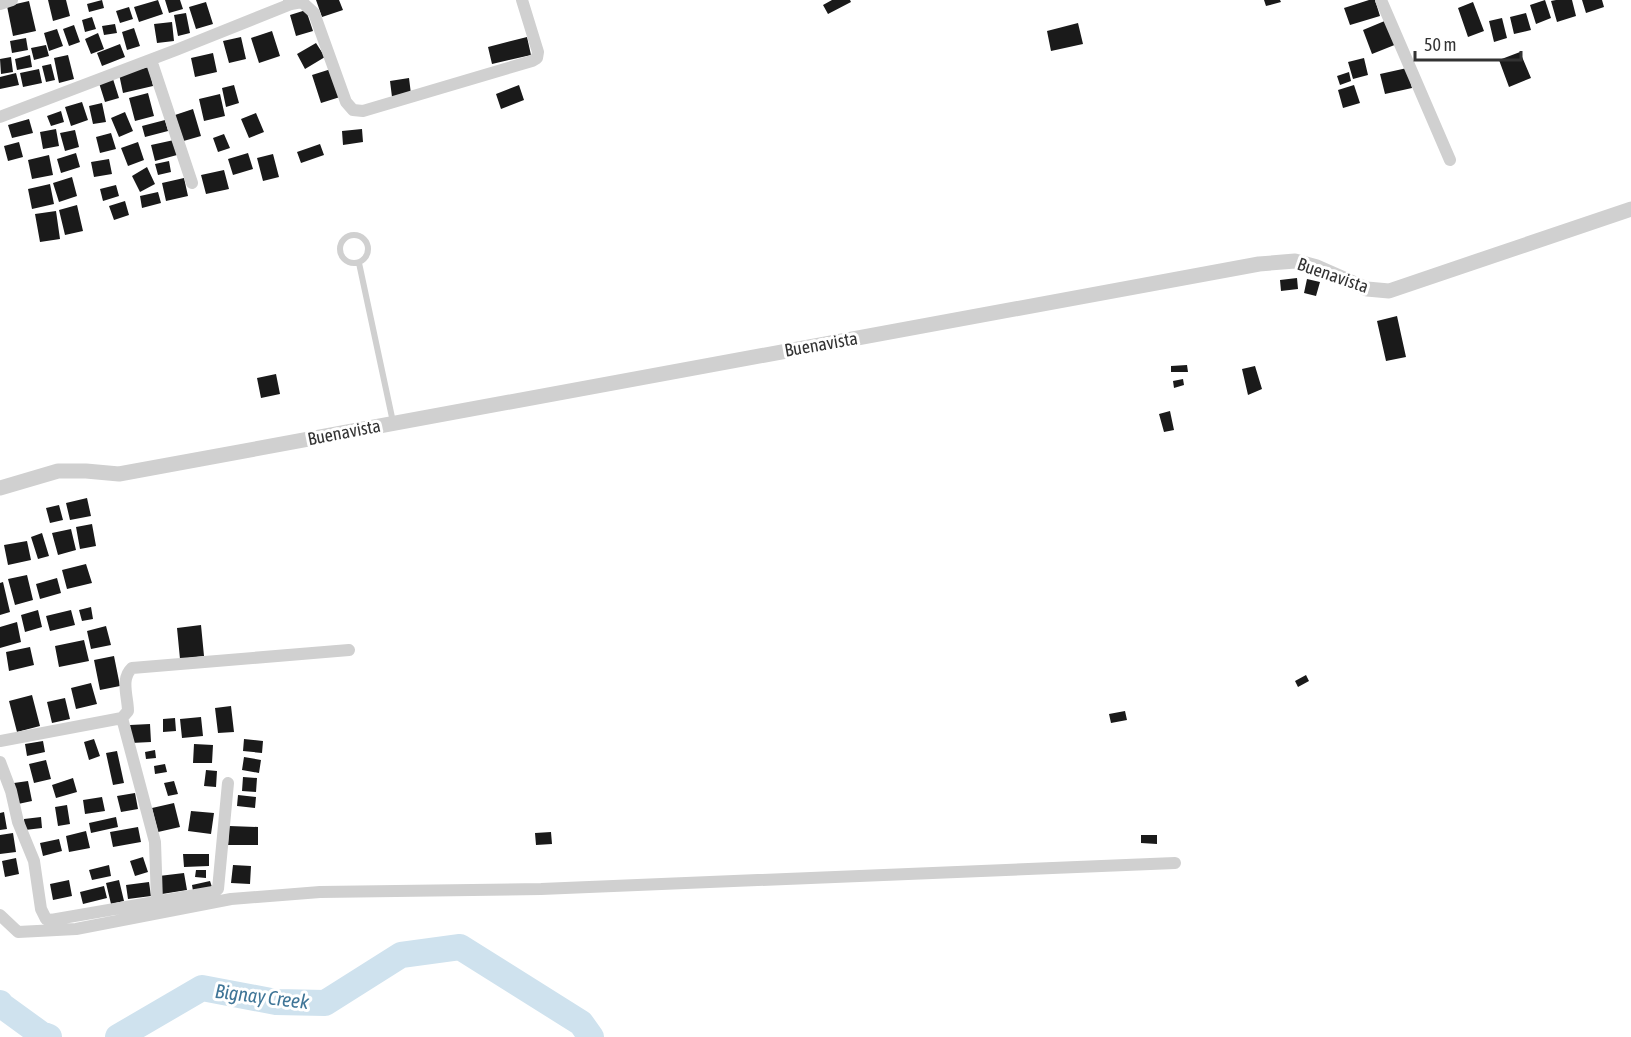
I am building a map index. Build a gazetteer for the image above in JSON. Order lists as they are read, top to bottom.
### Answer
{
  "streets": {
    "street": ["Buenavista"]
  },
  "water": ["Bignay Creek"],
  "scale_bar": "50 m"
}
